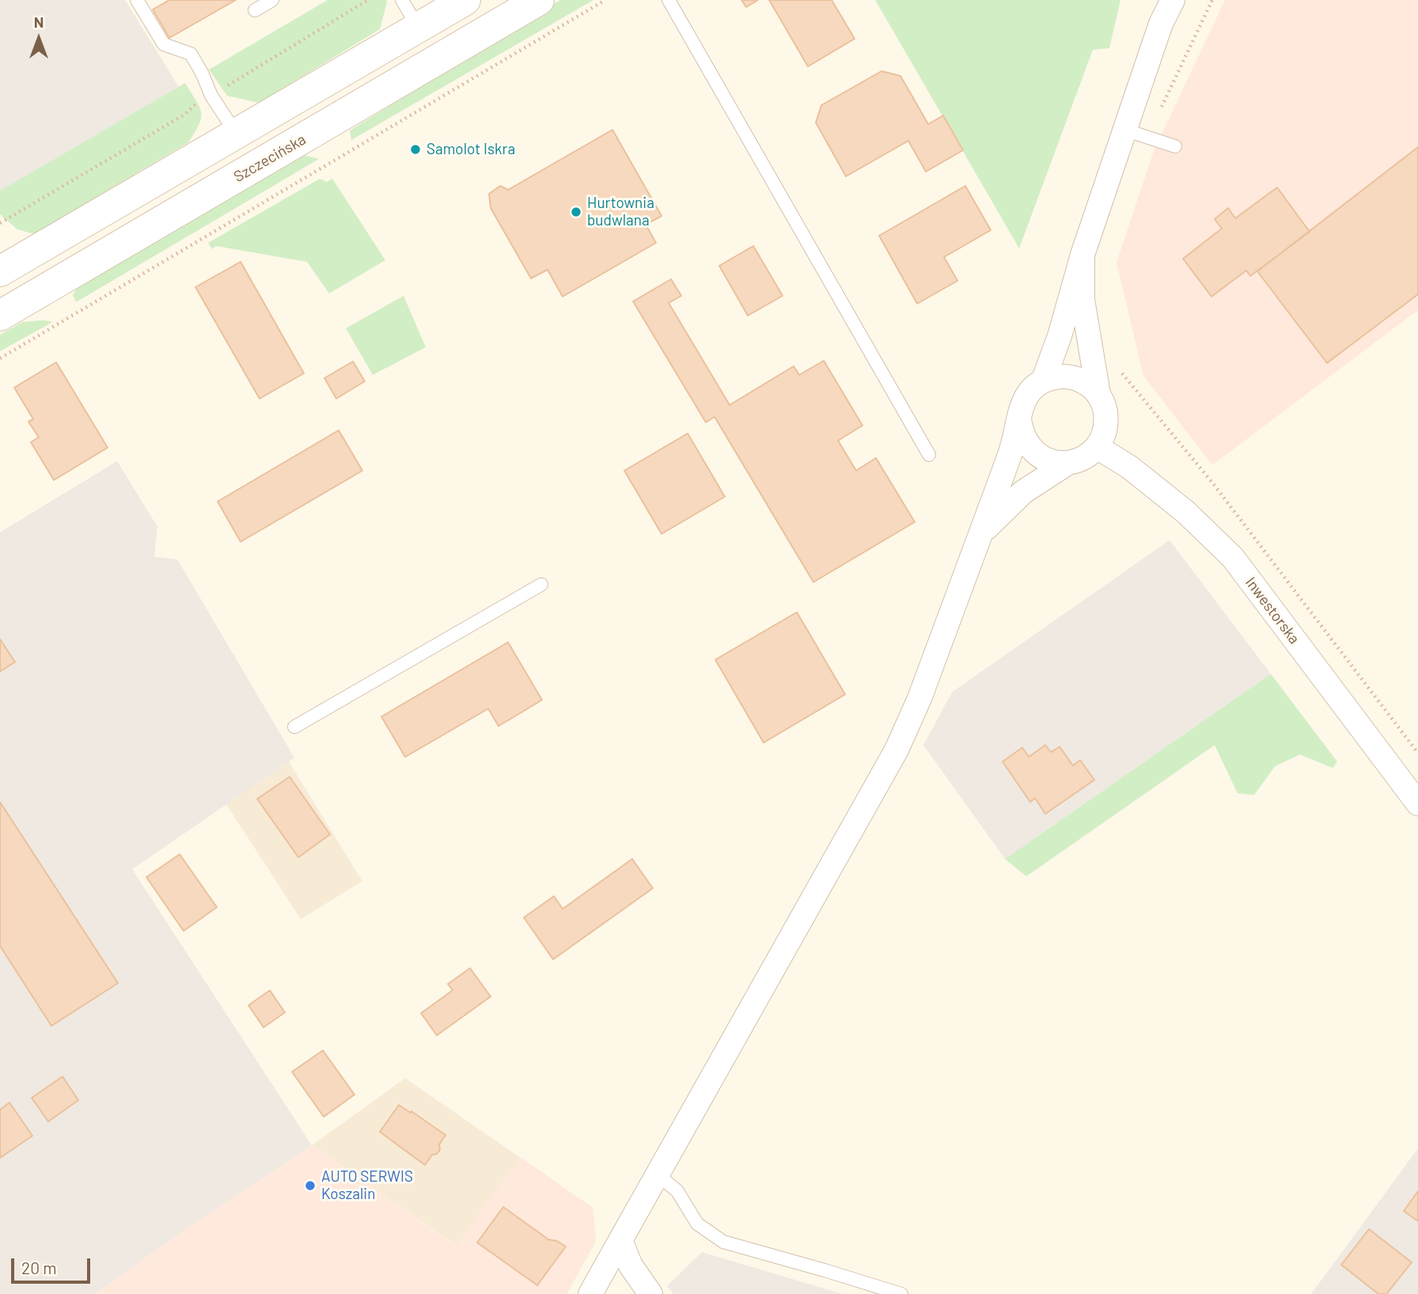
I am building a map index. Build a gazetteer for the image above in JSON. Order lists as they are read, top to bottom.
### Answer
{
  "streets": {
    "main road": ["Szczecińska"],
    "street": ["Inwestorska"]
  },
  "places": ["Samolot Iskra", "Hurtownia budwlana", "AUTO SERWIS Koszalin"],
  "scale_bar": "20 m",
  "north": "top"
}
